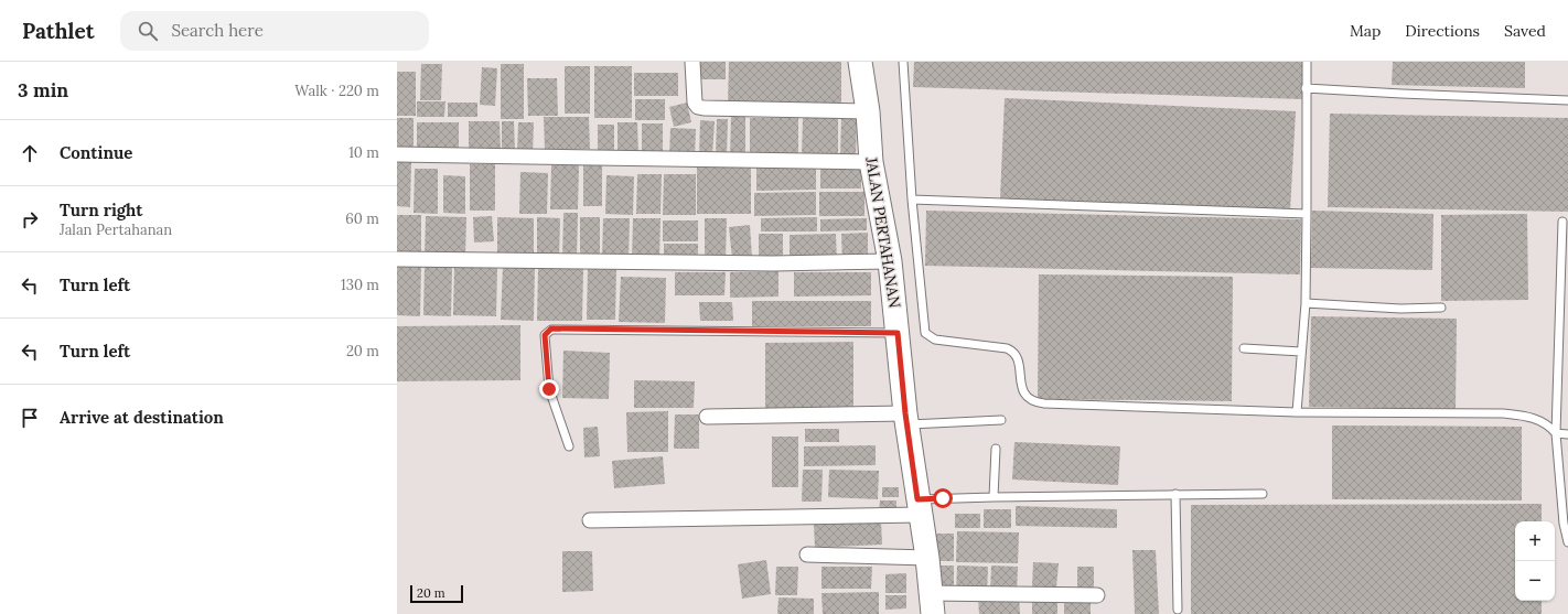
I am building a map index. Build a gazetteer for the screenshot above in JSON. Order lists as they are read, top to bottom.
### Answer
{
  "streets": {
    "main road": ["JALAN PERTAHANAN"]
  },
  "scale_bar": "20 m",
  "page": {
    "header": "Pathlet",
    "search": "Search here",
    "nav": ["Map", "Directions", "Saved"],
    "heading": ["3 min", "Walk · 220 m"],
    "list": [
      ["Continue", "10 m"],
      ["Turn right", "Jalan Pertahanan", "60 m"],
      ["Turn left", "130 m"],
      ["Turn left", "20 m"],
      "Arrive at destination"
    ],
    "map_buttons": ["+", "−"],
    "scale": "20 m"
  }
}
